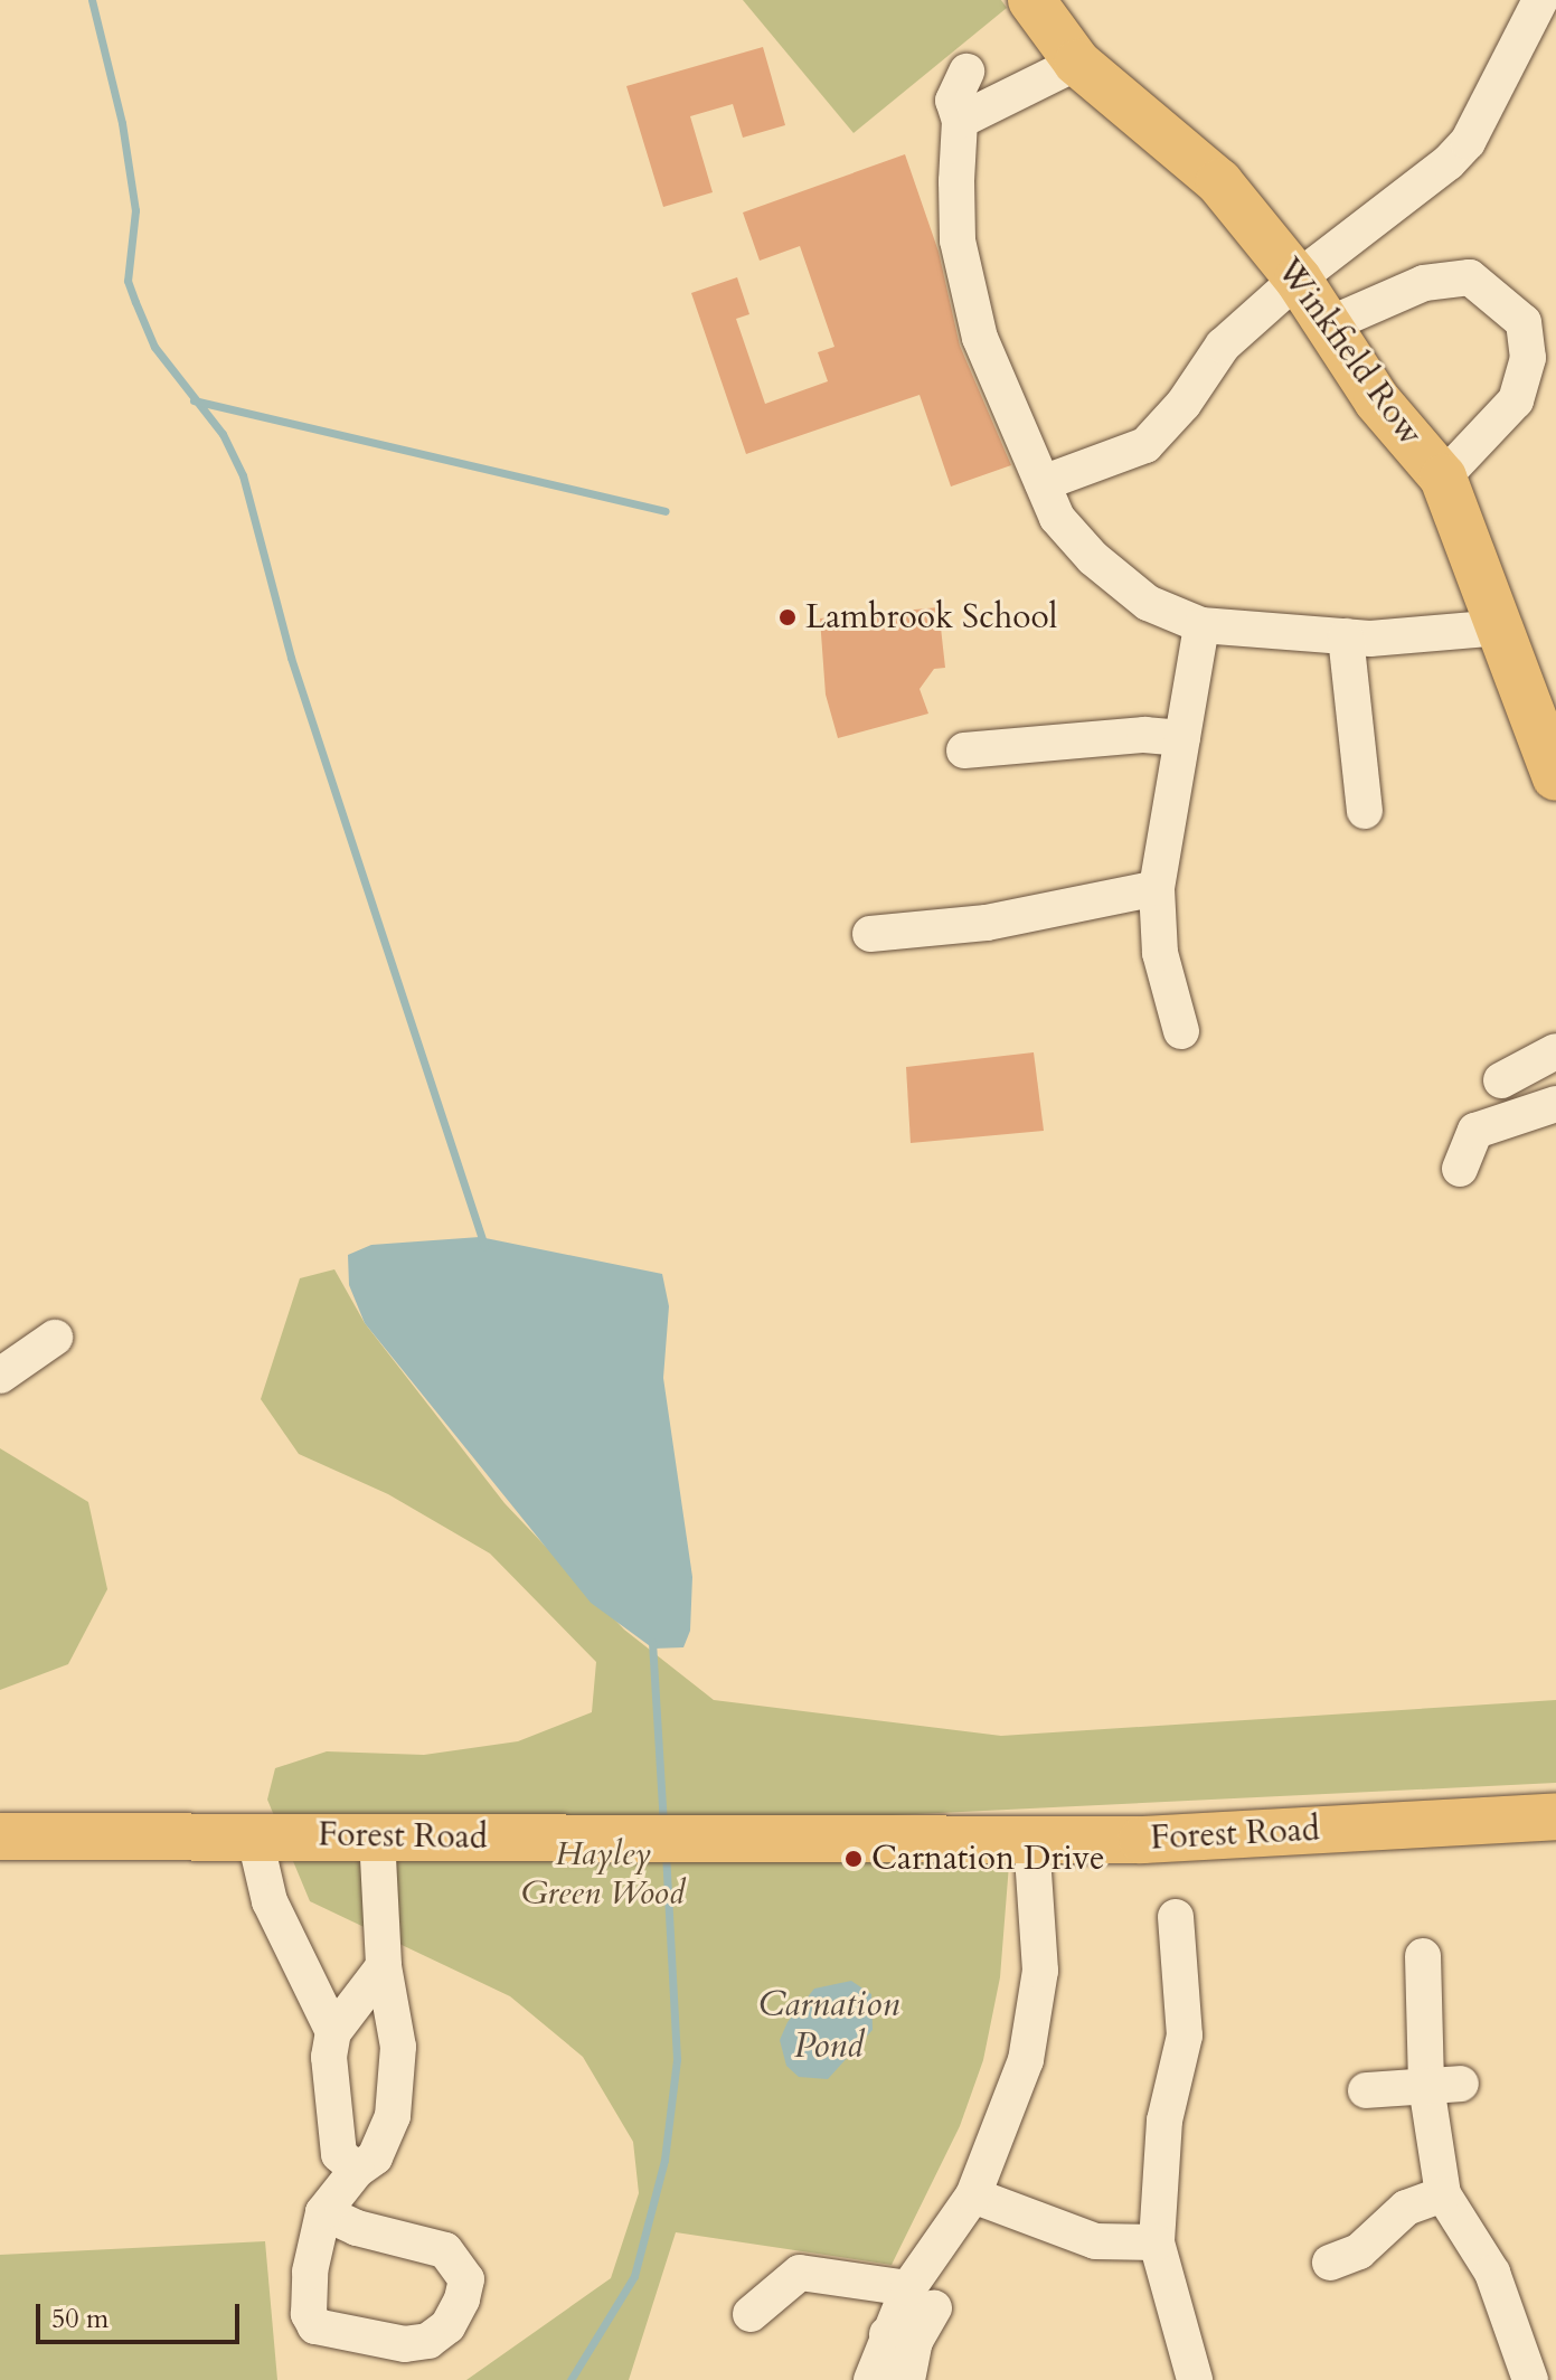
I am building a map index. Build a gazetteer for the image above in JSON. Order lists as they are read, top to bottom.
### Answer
{
  "streets": {
    "main road": ["Winkfield Row", "Forest Road"]
  },
  "water": ["Carnation Pond"],
  "parks": ["Hayley Green Wood"],
  "places": ["Lambrook School", "Carnation Drive"],
  "scale_bar": "50 m"
}
